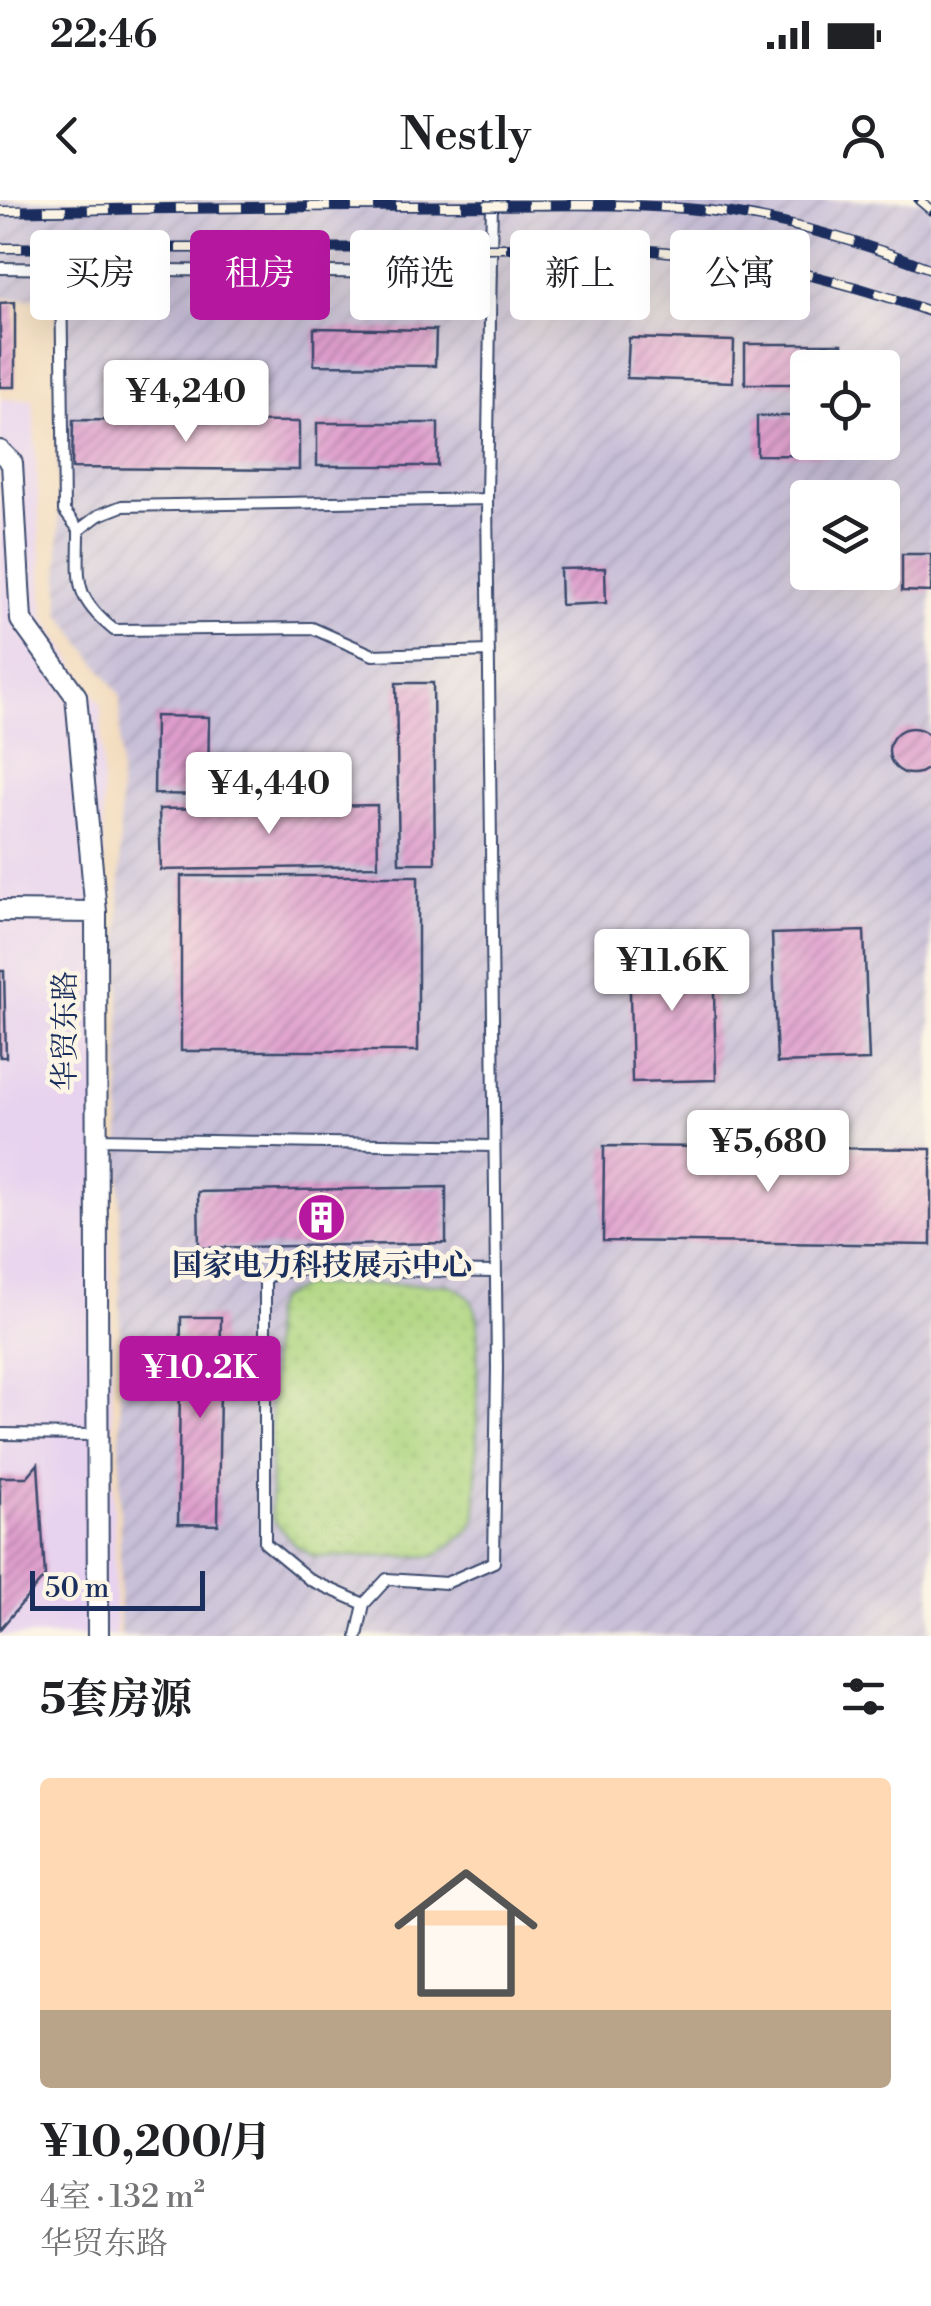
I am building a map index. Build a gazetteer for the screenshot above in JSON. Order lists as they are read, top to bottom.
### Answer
{
  "streets": {
    "street": ["华贸东路"]
  },
  "places": {
    "building": ["国家电力科技展示中心"]
  },
  "scale_bar": "50 m",
  "page": {
    "status": "22:46",
    "header": "Nestly",
    "chip": [
      "买房",
      "租房",
      "筛选",
      "新上",
      "公寓"
    ],
    "price": [
      "¥4,240",
      "¥4,440",
      "¥11.6K",
      "¥5,680",
      "¥10.2K"
    ],
    "scale": "50 m",
    "heading": "5套房源",
    "list": [
      {
        "name": "¥10,200/月",
        "note": "4室 · 132 m² · 华贸东路"
      }
    ]
  }
}
